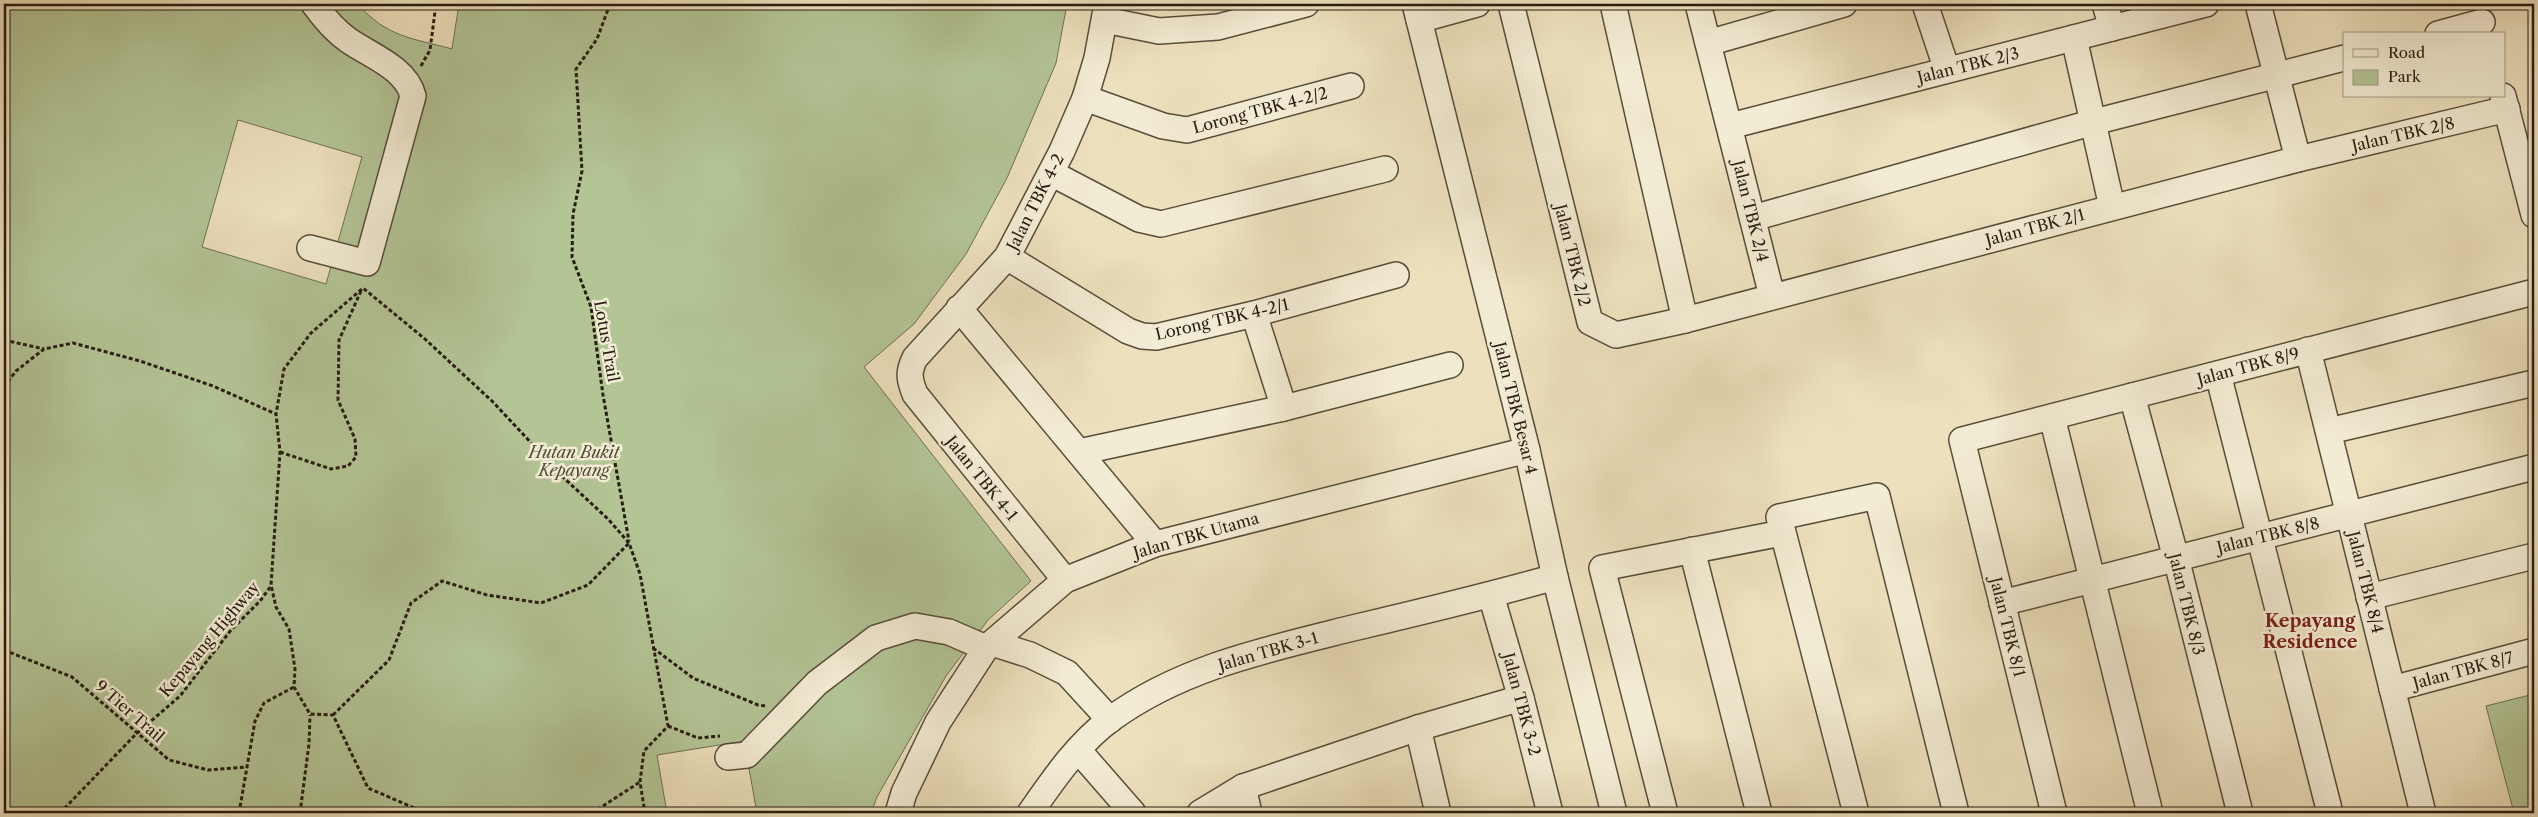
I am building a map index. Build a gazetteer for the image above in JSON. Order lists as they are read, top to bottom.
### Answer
{
  "streets": {
    "street": [
      "Jalan TBK 2/3",
      "Lorong TBK 4-2/2",
      "Jalan TBK 2/8",
      "Jalan TBK 4-2",
      "Jalan TBK 2/4",
      "Jalan TBK 2/1",
      "Jalan TBK 2/2",
      "Lorong TBK 4-2/1",
      "Jalan TBK 8/9",
      "Jalan TBK Besar 4",
      "Jalan TBK 4-1",
      "Jalan TBK Utama",
      "Jalan TBK 8/8",
      "Jalan TBK 8/4",
      "Jalan TBK 8/3",
      "Jalan TBK 8/1",
      "Jalan TBK 3-1",
      "Jalan TBK 8/7",
      "Jalan TBK 3-2"
    ],
    "path": ["Lotus Trail", "Kepayang Highway", "9 Tier Trail"]
  },
  "crossings": [
    ["Jalan TBK 2/3", "Jalan TBK 2/4"],
    ["Lorong TBK 4-2/2", "Jalan TBK 4-2"],
    ["Jalan TBK 2/8", "Jalan TBK 2/1"],
    ["Jalan TBK 4-2", "Lorong TBK 4-2/1"],
    ["Jalan TBK 4-2", "Jalan TBK 4-1"],
    ["Jalan TBK 2/4", "Jalan TBK 2/1"],
    ["Jalan TBK 2/4", "Jalan TBK 2/2"],
    ["Jalan TBK 2/1", "Jalan TBK 2/2"],
    ["Jalan TBK 8/9", "Jalan TBK 8/4"],
    ["Jalan TBK 8/9", "Jalan TBK 8/3"],
    ["Jalan TBK 8/9", "Jalan TBK 8/1"],
    ["Jalan TBK Besar 4", "Jalan TBK Utama"],
    ["Jalan TBK Besar 4", "Jalan TBK 3-1"],
    ["Jalan TBK 4-1", "Jalan TBK Utama"],
    ["Jalan TBK 8/8", "Jalan TBK 8/4"],
    ["Jalan TBK 8/8", "Jalan TBK 8/3"],
    ["Jalan TBK 8/8", "Jalan TBK 8/1"],
    ["Jalan TBK 8/4", "Jalan TBK 8/7"],
    ["Kepayang Highway", "9 Tier Trail"],
    ["Jalan TBK 3-1", "Jalan TBK 3-2"]
  ],
  "districts": ["Kepayang Residence"],
  "parks": ["Hutan Bukit Kepayang"],
  "legend": ["Road", "Park"]
}
